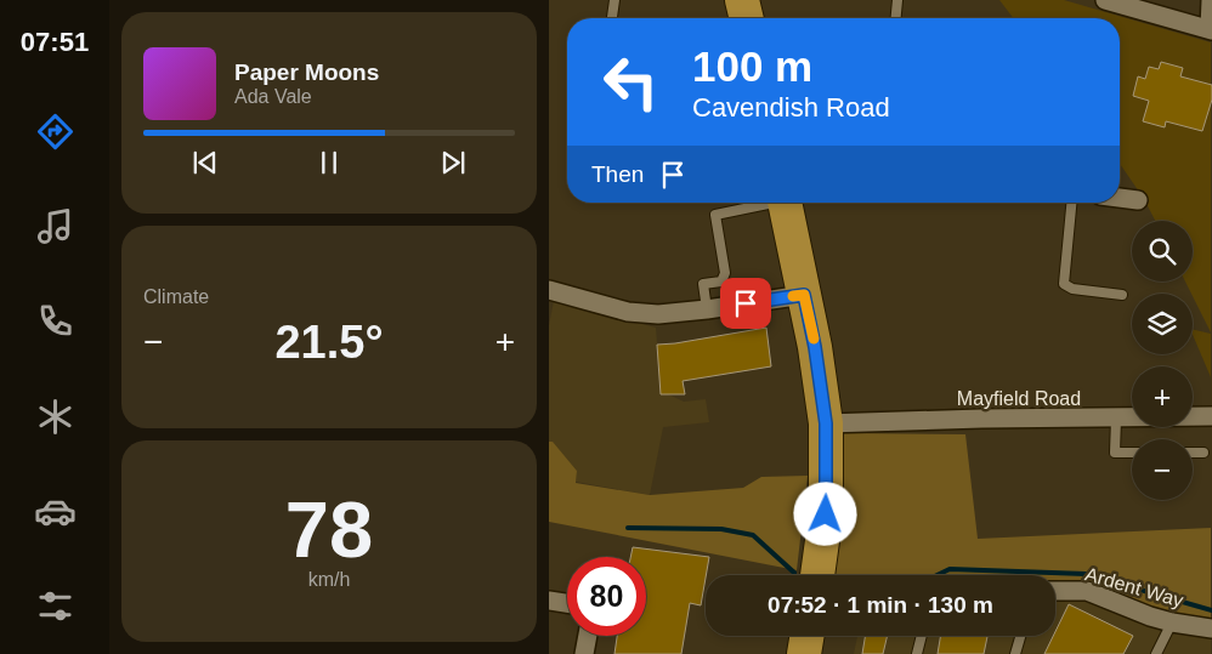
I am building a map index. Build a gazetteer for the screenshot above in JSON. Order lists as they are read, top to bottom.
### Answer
{
  "streets": {
    "street": ["Mayfield Road", "Ardent Way"]
  },
  "page": {
    "tabs": "07:51",
    "turn": ["100 m", "Cavendish Road"],
    "song": ["Paper Moons", "Ada Vale"],
    "then": "Then",
    "map_buttons": ["+", "−"],
    "tile": [
      "Climate",
      ["78", "km/h"]
    ],
    "heat": ["−", "21.5°", "+"],
    "limit": "80",
    "trip": "07:52 · 1 min · 130 m"
  }
}
